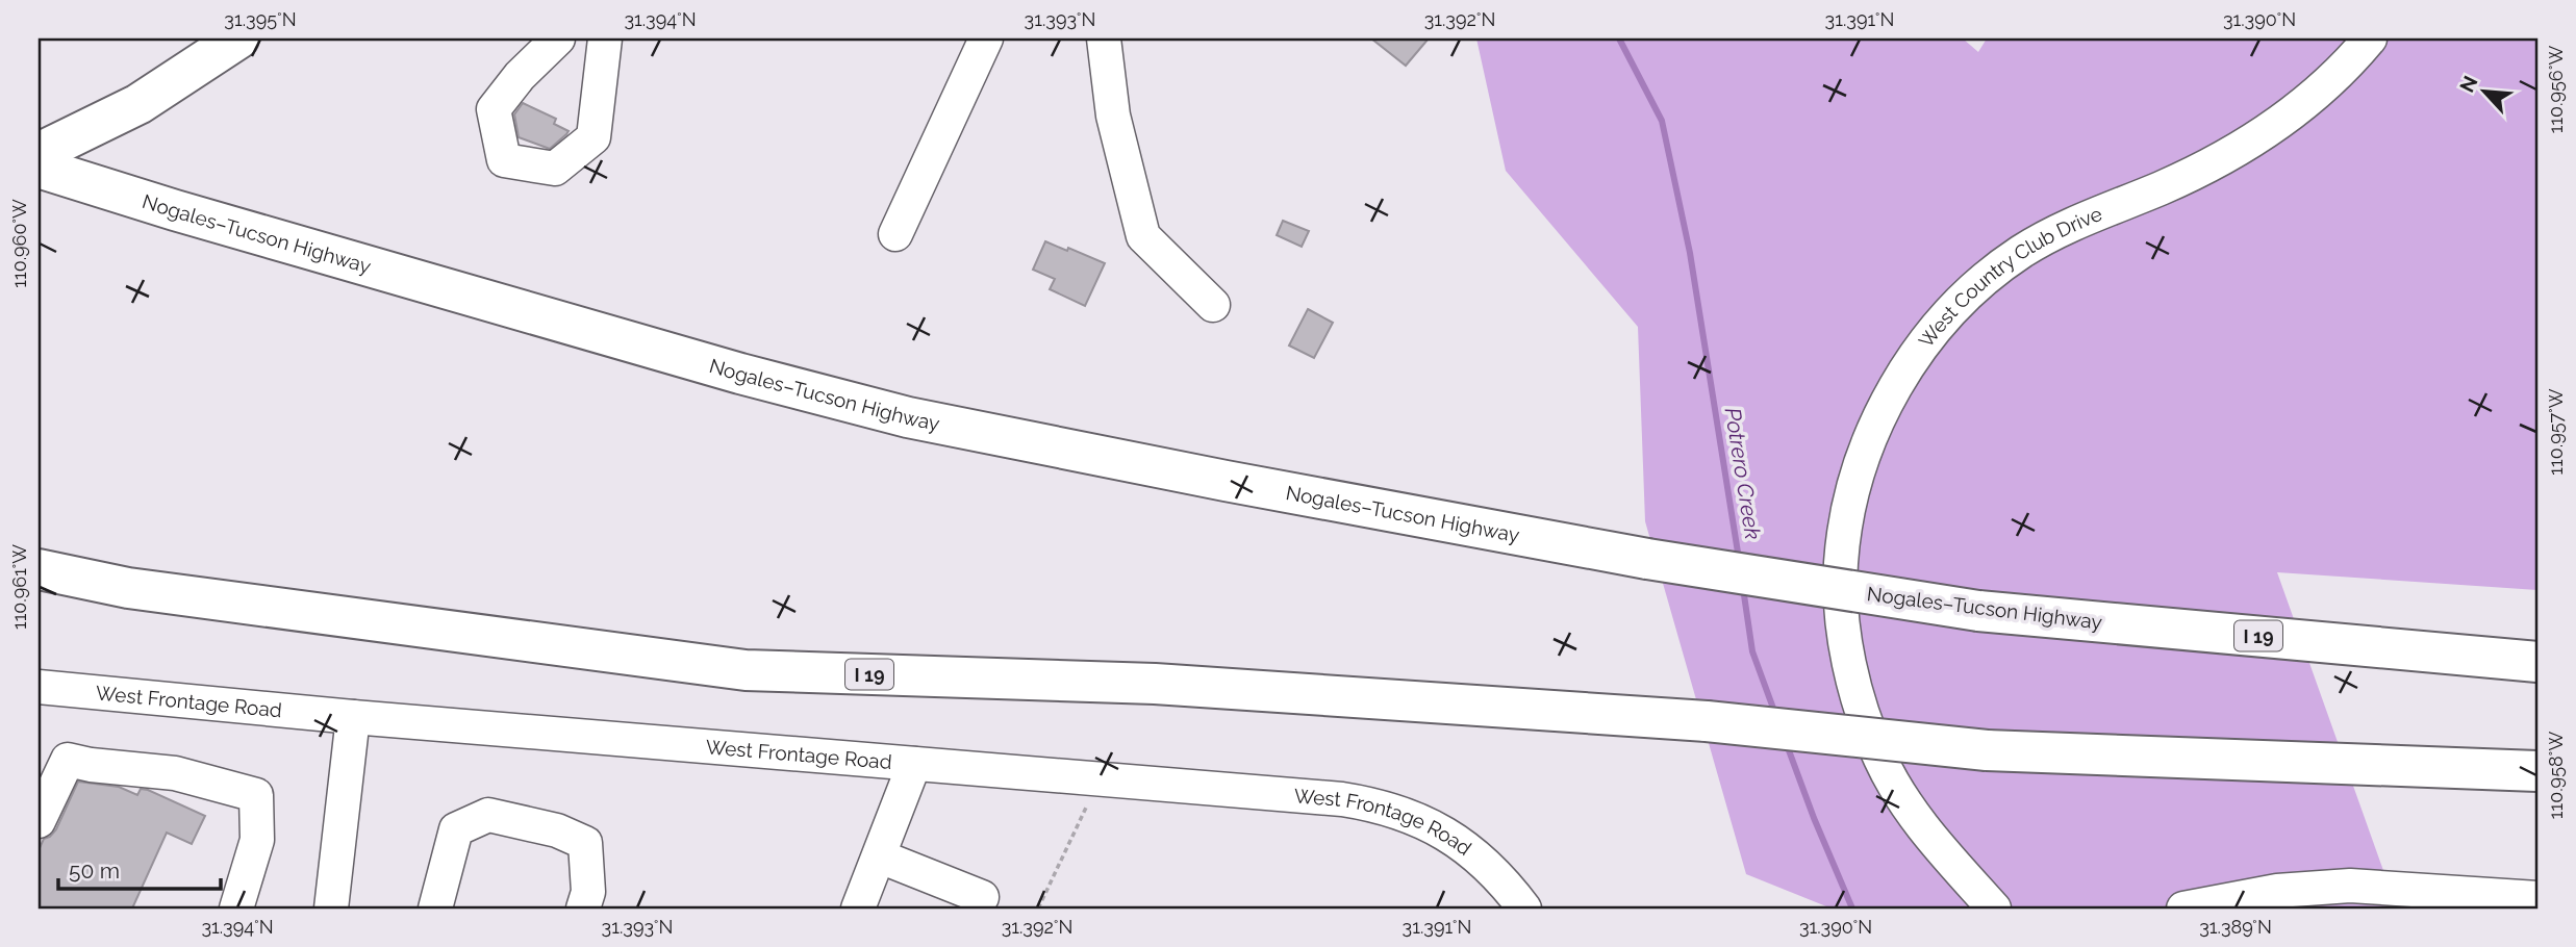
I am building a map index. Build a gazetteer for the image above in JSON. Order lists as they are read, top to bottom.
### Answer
{
  "streets": {
    "highway": ["Nogales–Tucson Highway", "I 19"],
    "street": ["West Country Club Drive", "West Frontage Road"]
  },
  "water": ["Potrero Creek"],
  "scale_bar": "50 m",
  "north": "top left",
  "coordinates": [
    "31.395°N",
    "31.394°N",
    "31.393°N",
    "31.392°N",
    "31.391°N",
    "31.390°N",
    "110.956°W",
    "110.960°W",
    "110.957°W",
    "110.961°W",
    "110.958°W",
    "31.389°N"
  ]
}
